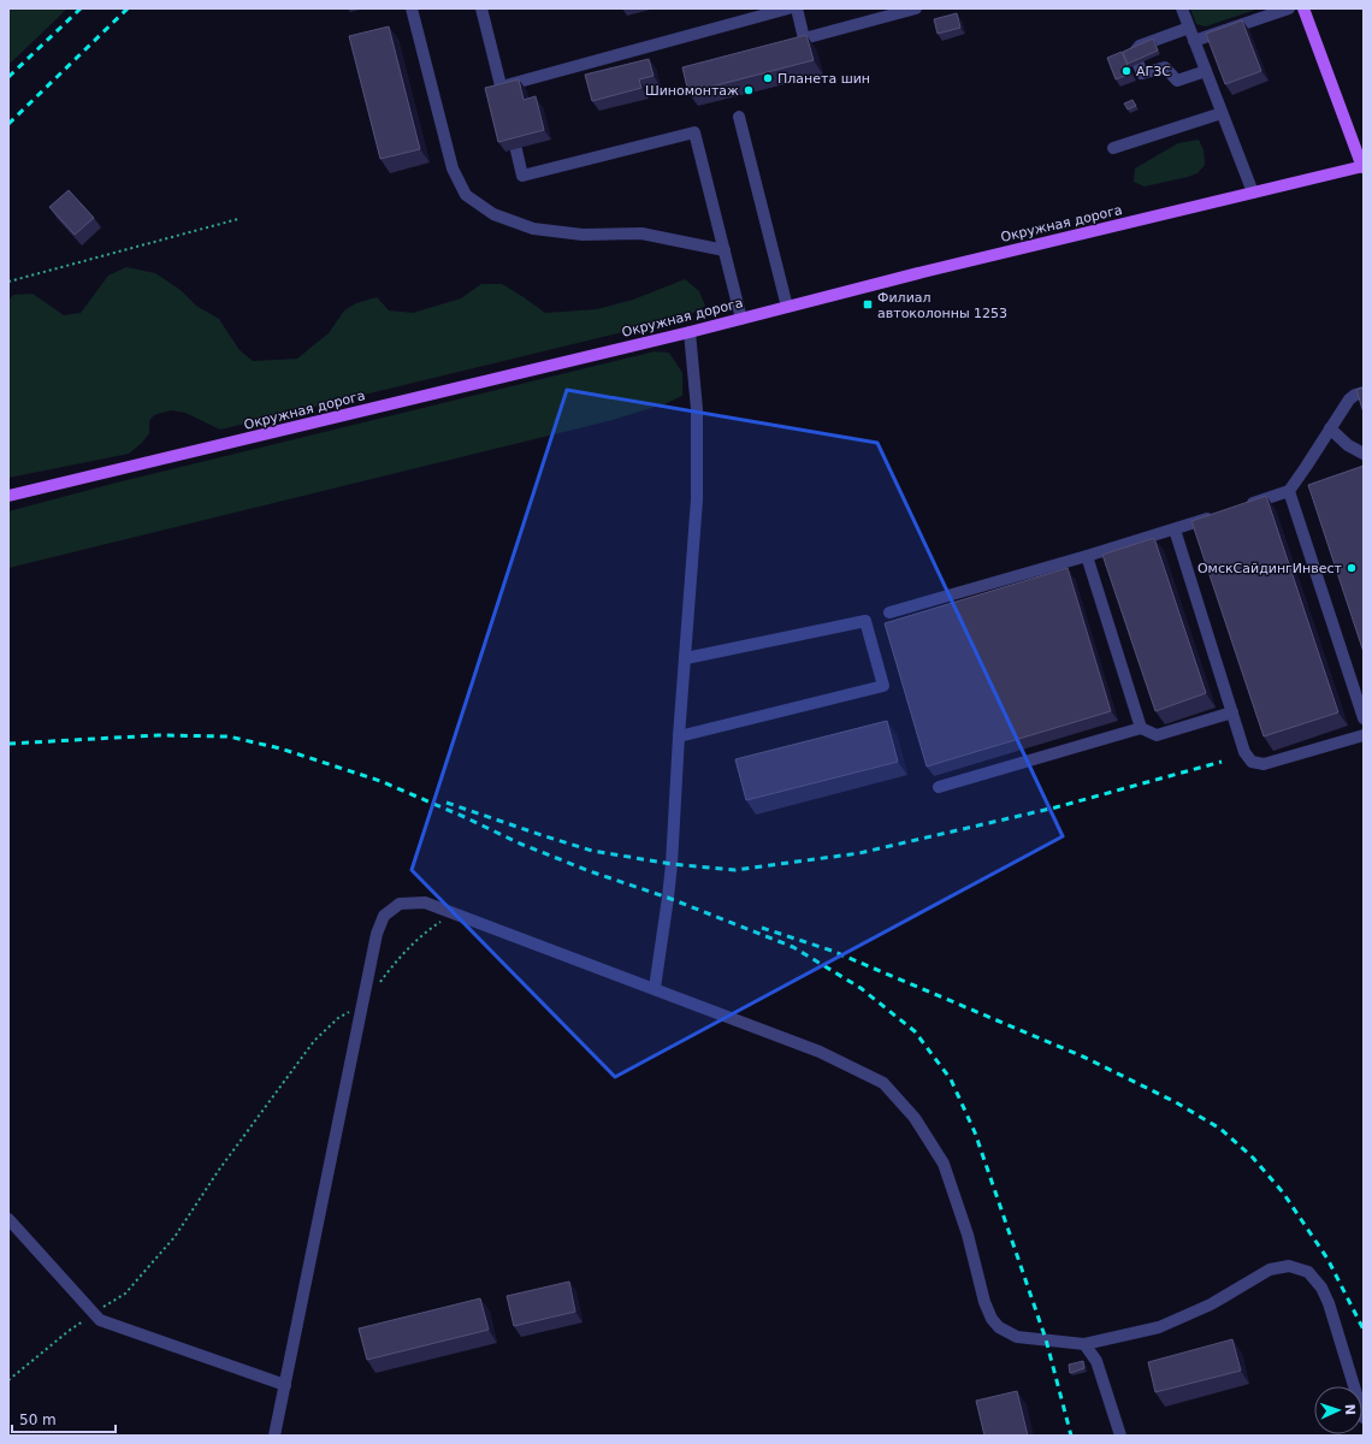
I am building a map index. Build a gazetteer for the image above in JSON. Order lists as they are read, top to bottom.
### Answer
{
  "streets": {
    "main road": ["Окружная дорога"]
  },
  "places": {
    "other": [
      "АГЗС",
      "Планета шин",
      "Шиномонтаж",
      "ОмскСайдингИнвест"
    ],
    "transit": ["Филиал автоколонны 1253"]
  },
  "scale_bar": "50 m",
  "north": "right"
}
